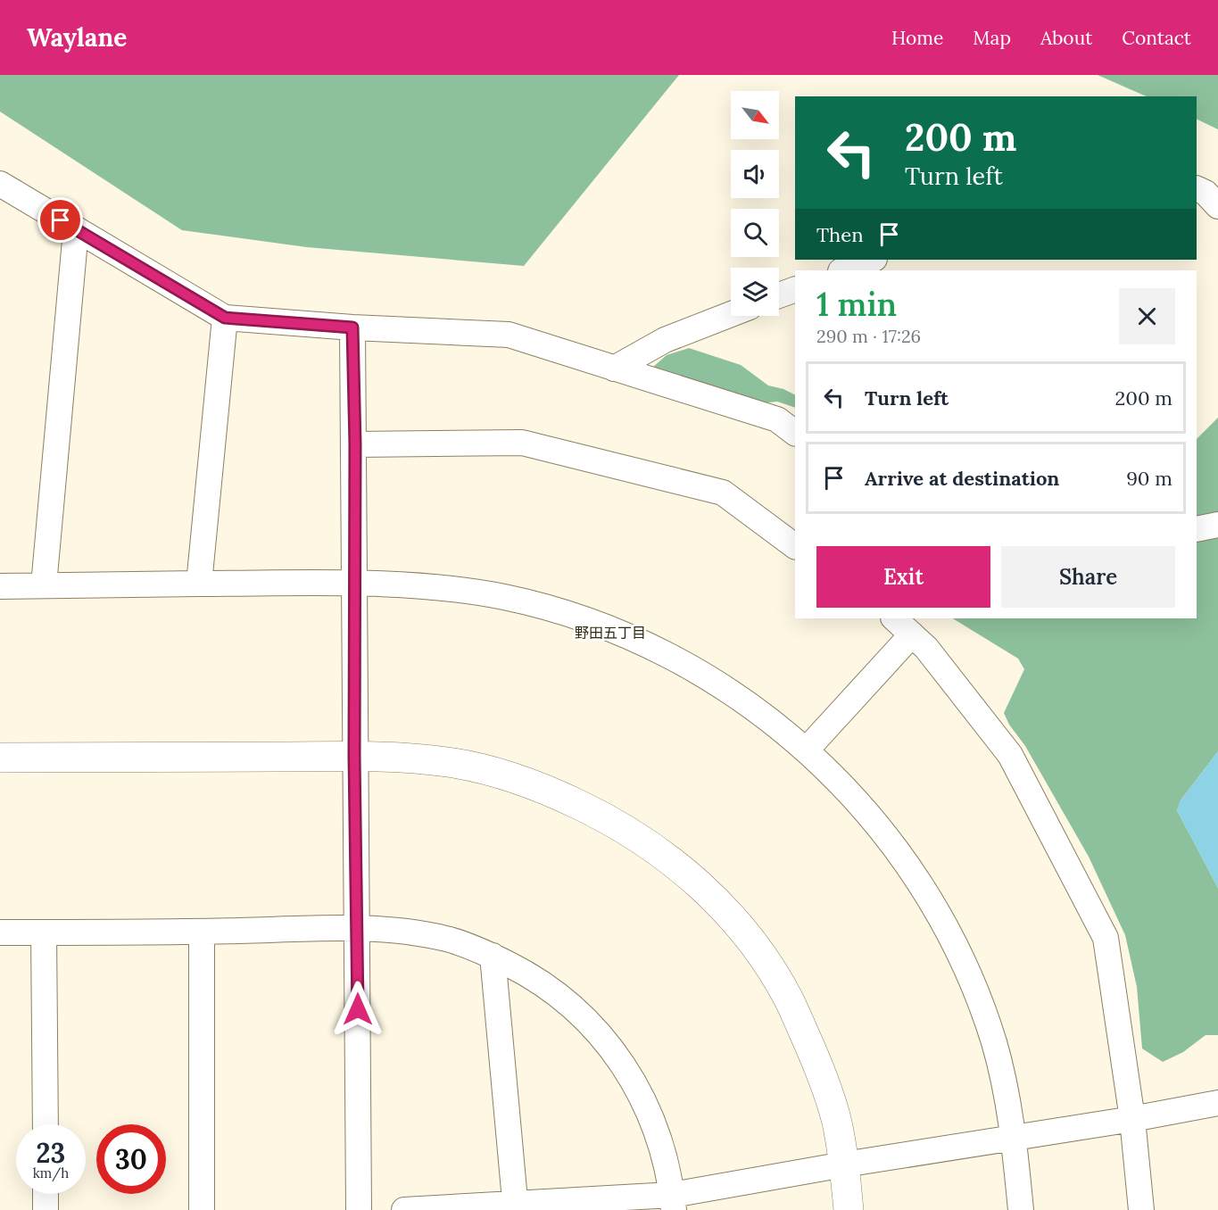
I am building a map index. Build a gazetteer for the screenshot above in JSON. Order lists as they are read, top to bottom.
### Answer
{
  "districts": ["野田五丁目"],
  "north": "bottom right",
  "page": {
    "header": "Waylane",
    "nav": [
      "Home",
      "Map",
      "About",
      "Contact"
    ],
    "turn": ["200 m", "Turn left"],
    "then": "Then",
    "heading": ["1 min", "290 m · 17:26"],
    "list": [
      {
        "name": "Turn left",
        "value": "200 m"
      },
      {
        "name": "Arrive at destination",
        "value": "90 m"
      }
    ],
    "buttons": ["Exit", "Share"],
    "speed": "23 km/h",
    "limit": "30"
  }
}
